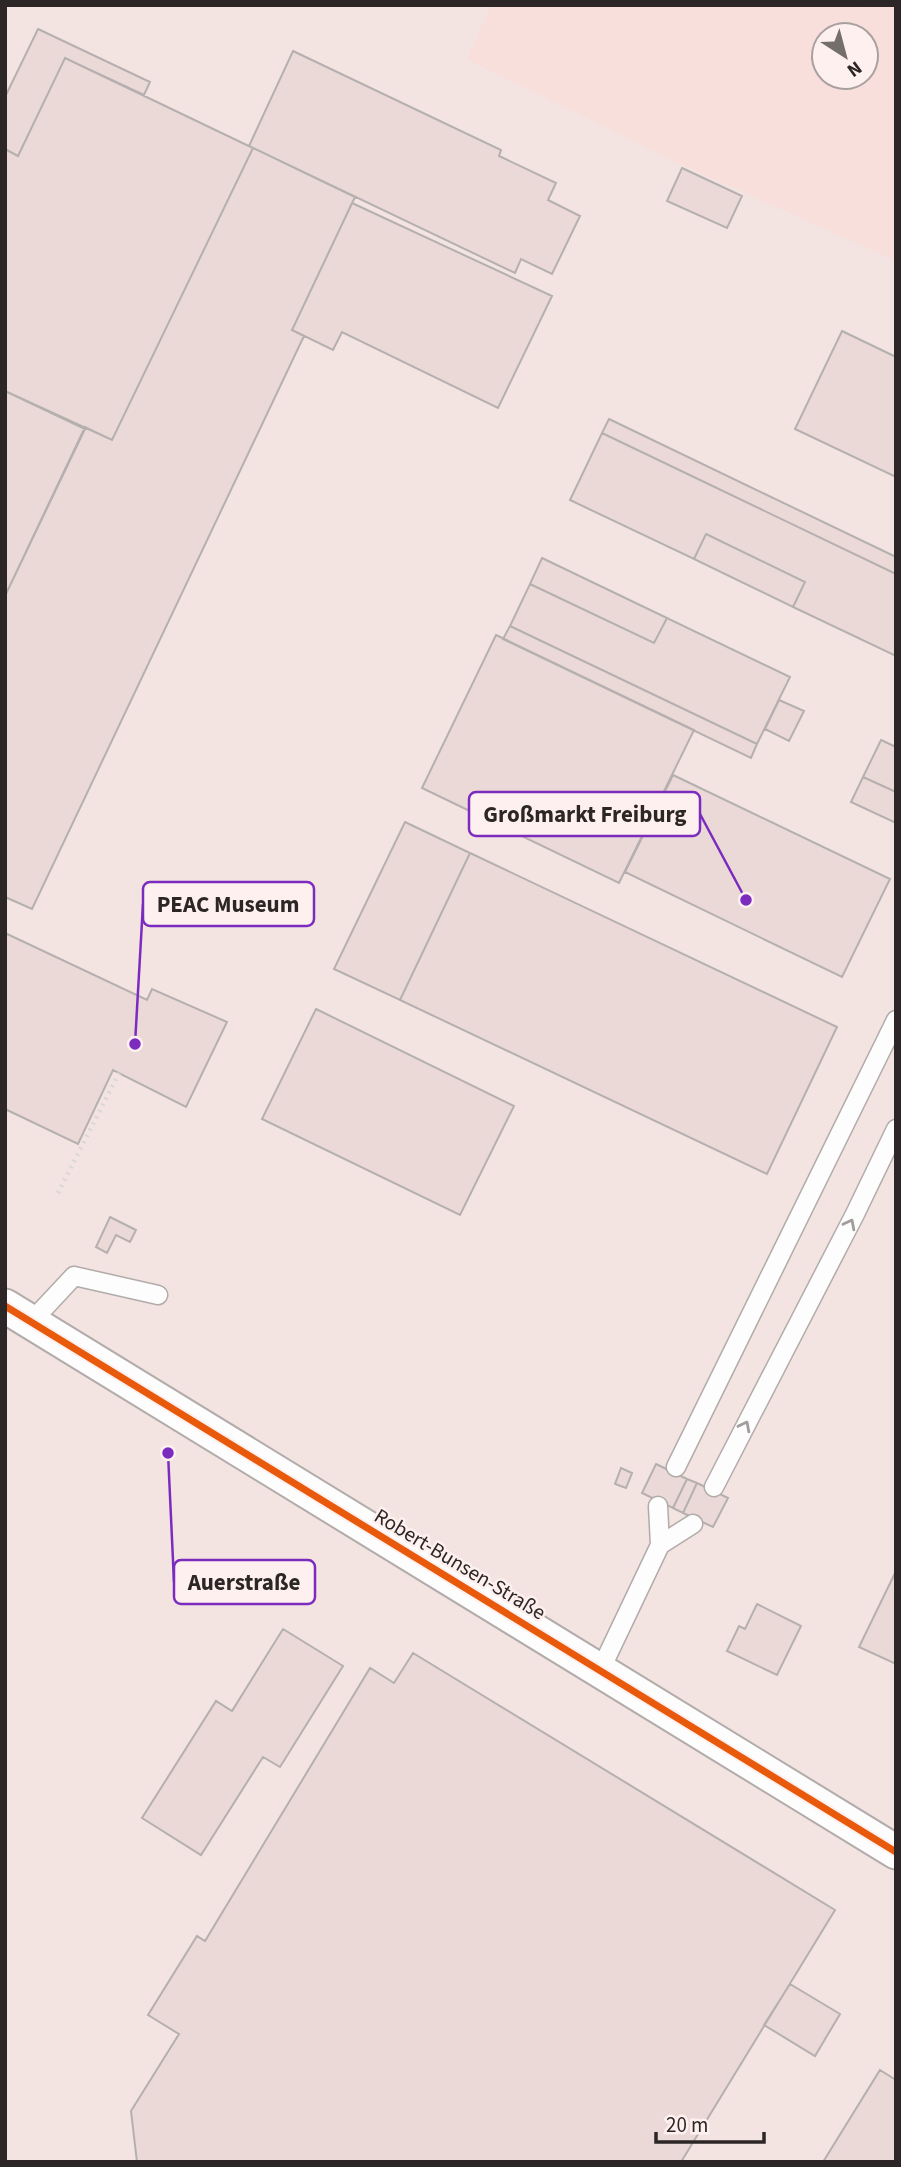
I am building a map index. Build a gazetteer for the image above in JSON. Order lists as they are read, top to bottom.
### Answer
{
  "streets": {
    "street": ["Robert-Bunsen-Straße"]
  },
  "places": ["Großmarkt Freiburg", "PEAC Museum", "Auerstraße"],
  "scale_bar": "20 m",
  "north": "bottom right"
}
